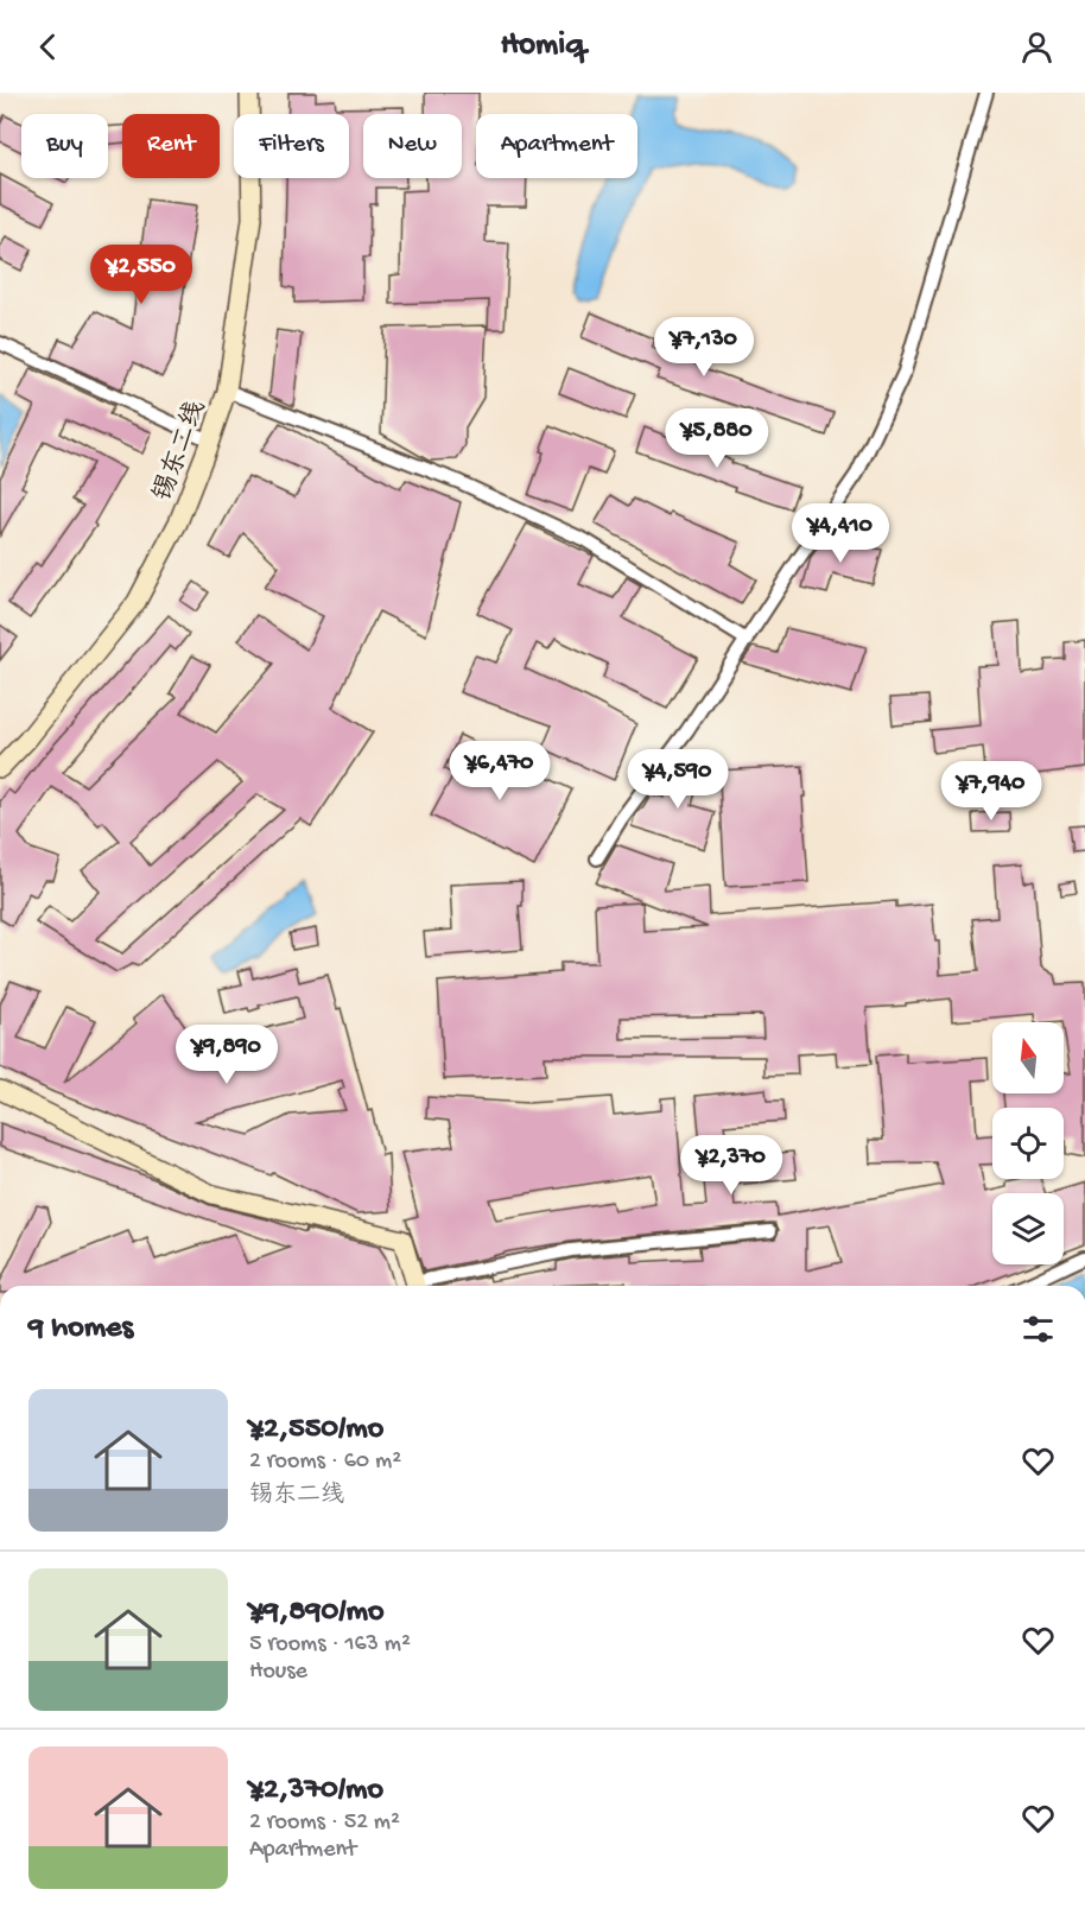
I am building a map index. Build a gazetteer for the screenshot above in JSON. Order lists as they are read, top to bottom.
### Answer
{
  "streets": {
    "main road": ["锡东二线"]
  },
  "north": "top",
  "page": {
    "header": "Homiq",
    "chip": [
      "Buy",
      "Rent",
      "Filters",
      "New",
      "Apartment"
    ],
    "price": [
      "¥2,550",
      "¥7,130",
      "¥5,880",
      "¥4,410",
      "¥6,470",
      "¥4,590",
      "¥7,940",
      "¥9,890",
      "¥2,370"
    ],
    "heading": "9 homes",
    "list": [
      {
        "name": "¥2,550/mo",
        "note": "2 rooms · 60 m² · 锡东二线"
      },
      {
        "name": "¥9,890/mo",
        "note": "5 rooms · 163 m² · House"
      },
      {
        "name": "¥2,370/mo",
        "note": "2 rooms · 52 m² · Apartment"
      }
    ]
  }
}
